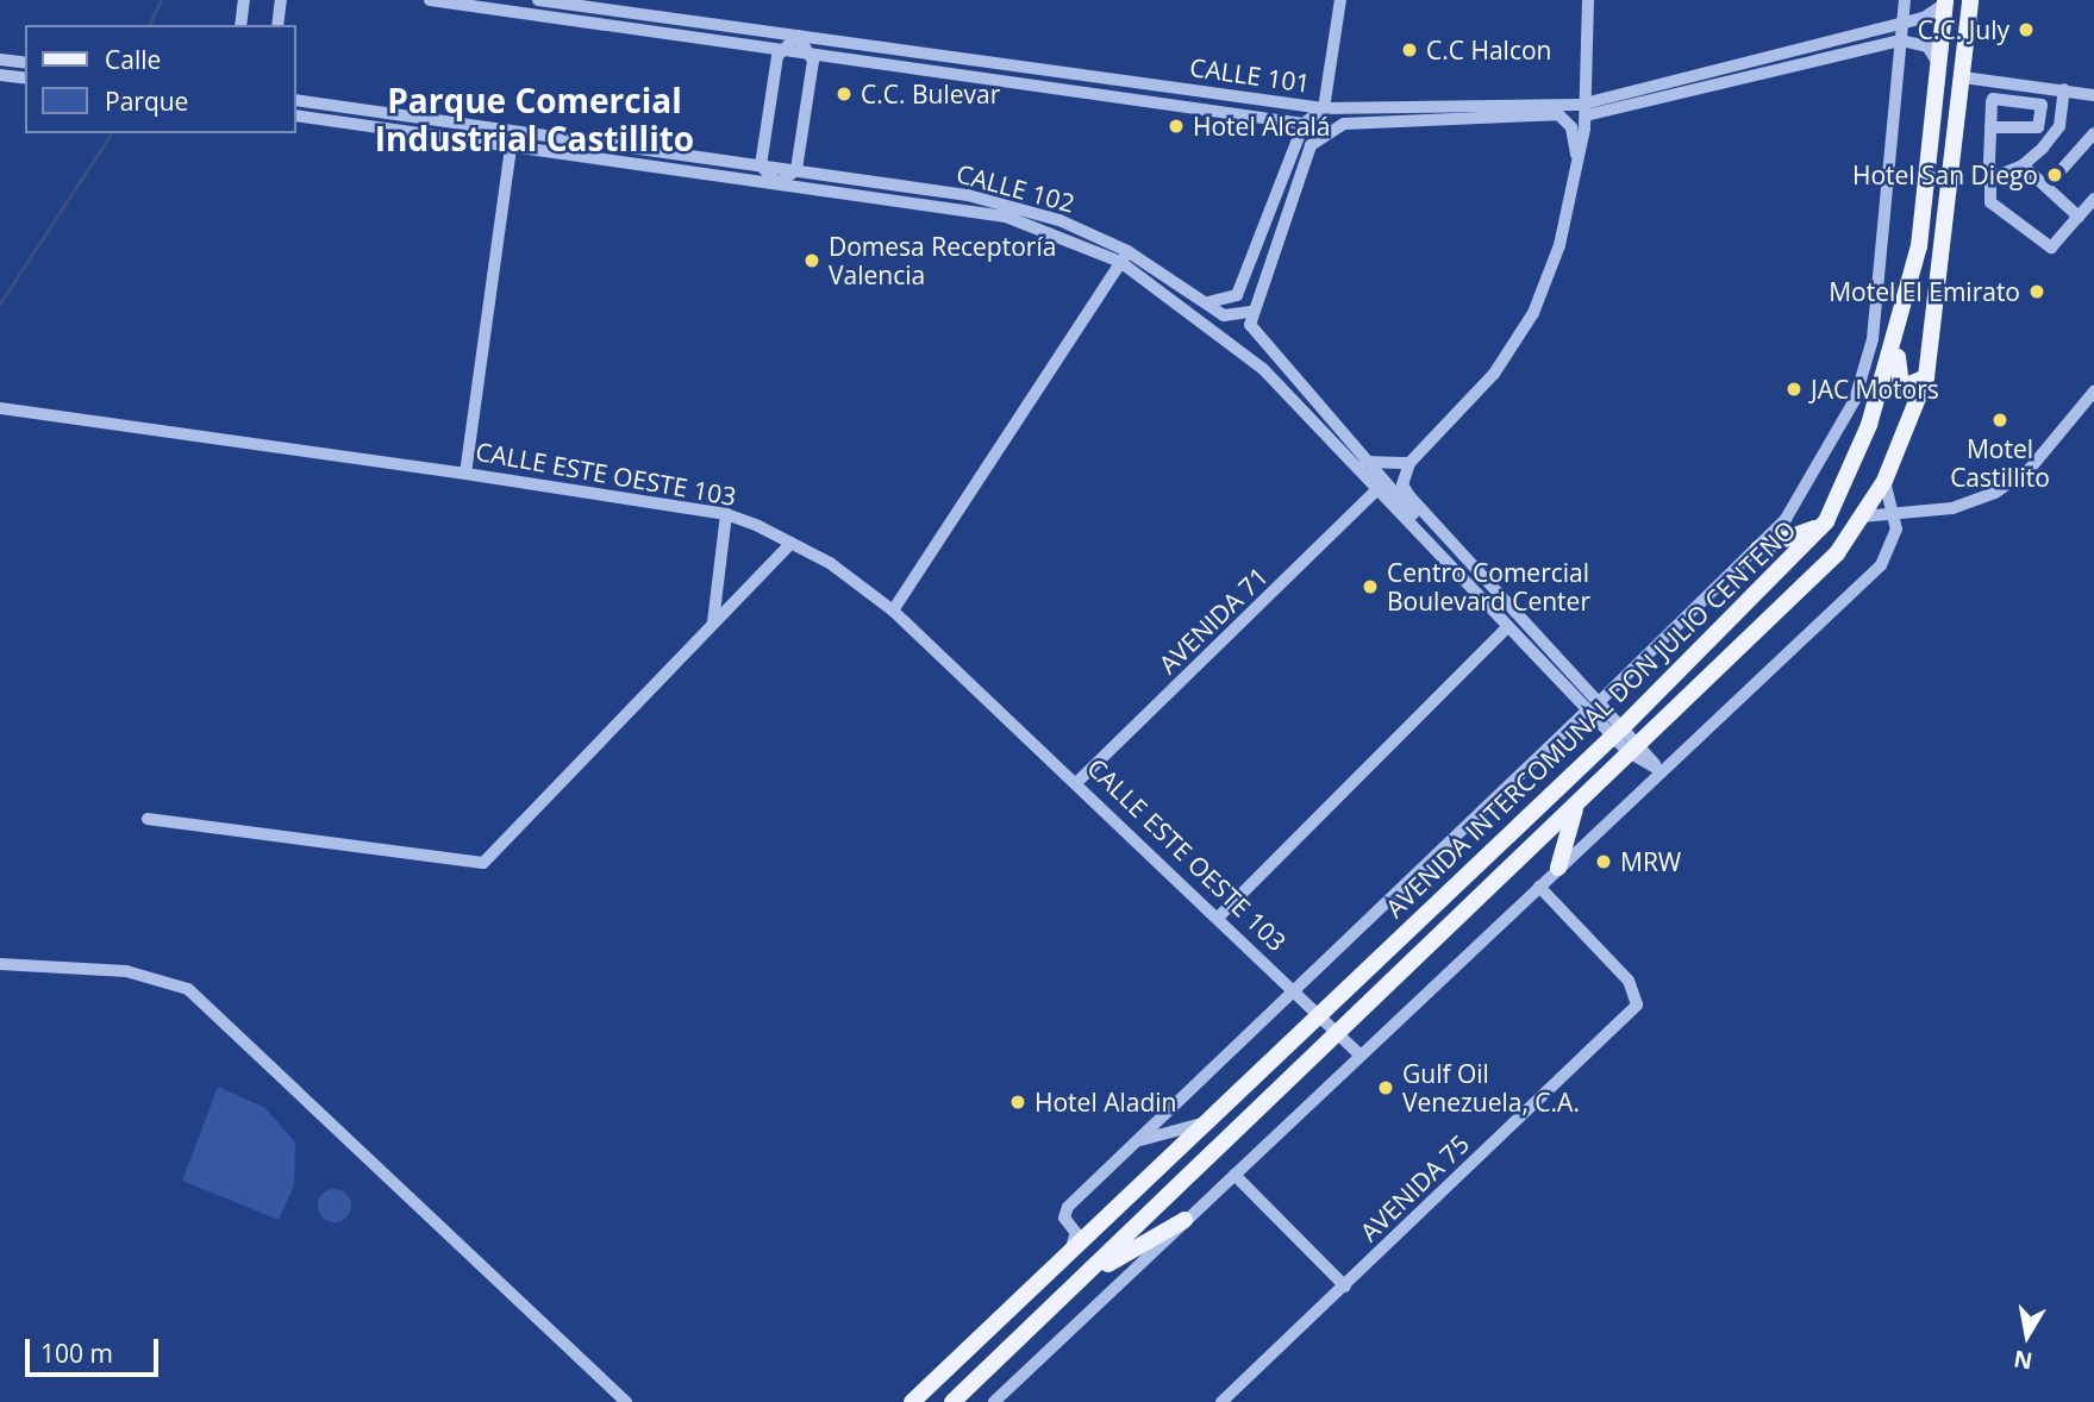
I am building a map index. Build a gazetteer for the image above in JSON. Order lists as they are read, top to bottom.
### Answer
{
  "streets": {
    "main road": ["AVENIDA INTERCOMUNAL DON JULIO CENTENO"],
    "street": [
      "CALLE 101",
      "CALLE 102",
      "CALLE ESTE OESTE 103",
      "AVENIDA 71",
      "AVENIDA 75"
    ]
  },
  "crossings": [
    ["CALLE 101", "AVENIDA INTERCOMUNAL DON JULIO CENTENO"],
    ["CALLE 102", "AVENIDA 71"],
    ["CALLE 102", "AVENIDA INTERCOMUNAL DON JULIO CENTENO"],
    ["CALLE ESTE OESTE 103", "AVENIDA 71"],
    ["CALLE ESTE OESTE 103", "AVENIDA INTERCOMUNAL DON JULIO CENTENO"]
  ],
  "districts": ["Parque Comercial Industrial Castillito"],
  "places": [
    "C.C. July",
    "C.C Halcon",
    "C.C. Bulevar",
    "Hotel Alcalá",
    "Hotel San Diego",
    "Domesa Receptoría Valencia",
    "Motel El Emirato",
    "JAC Motors",
    "Motel Castillito",
    "Centro Comercial Boulevard Center",
    "MRW",
    "Gulf Oil Venezuela, C.A.",
    "Hotel Aladin"
  ],
  "legend": ["Calle", "Parque"],
  "scale_bar": "100 m",
  "north": "bottom"
}
